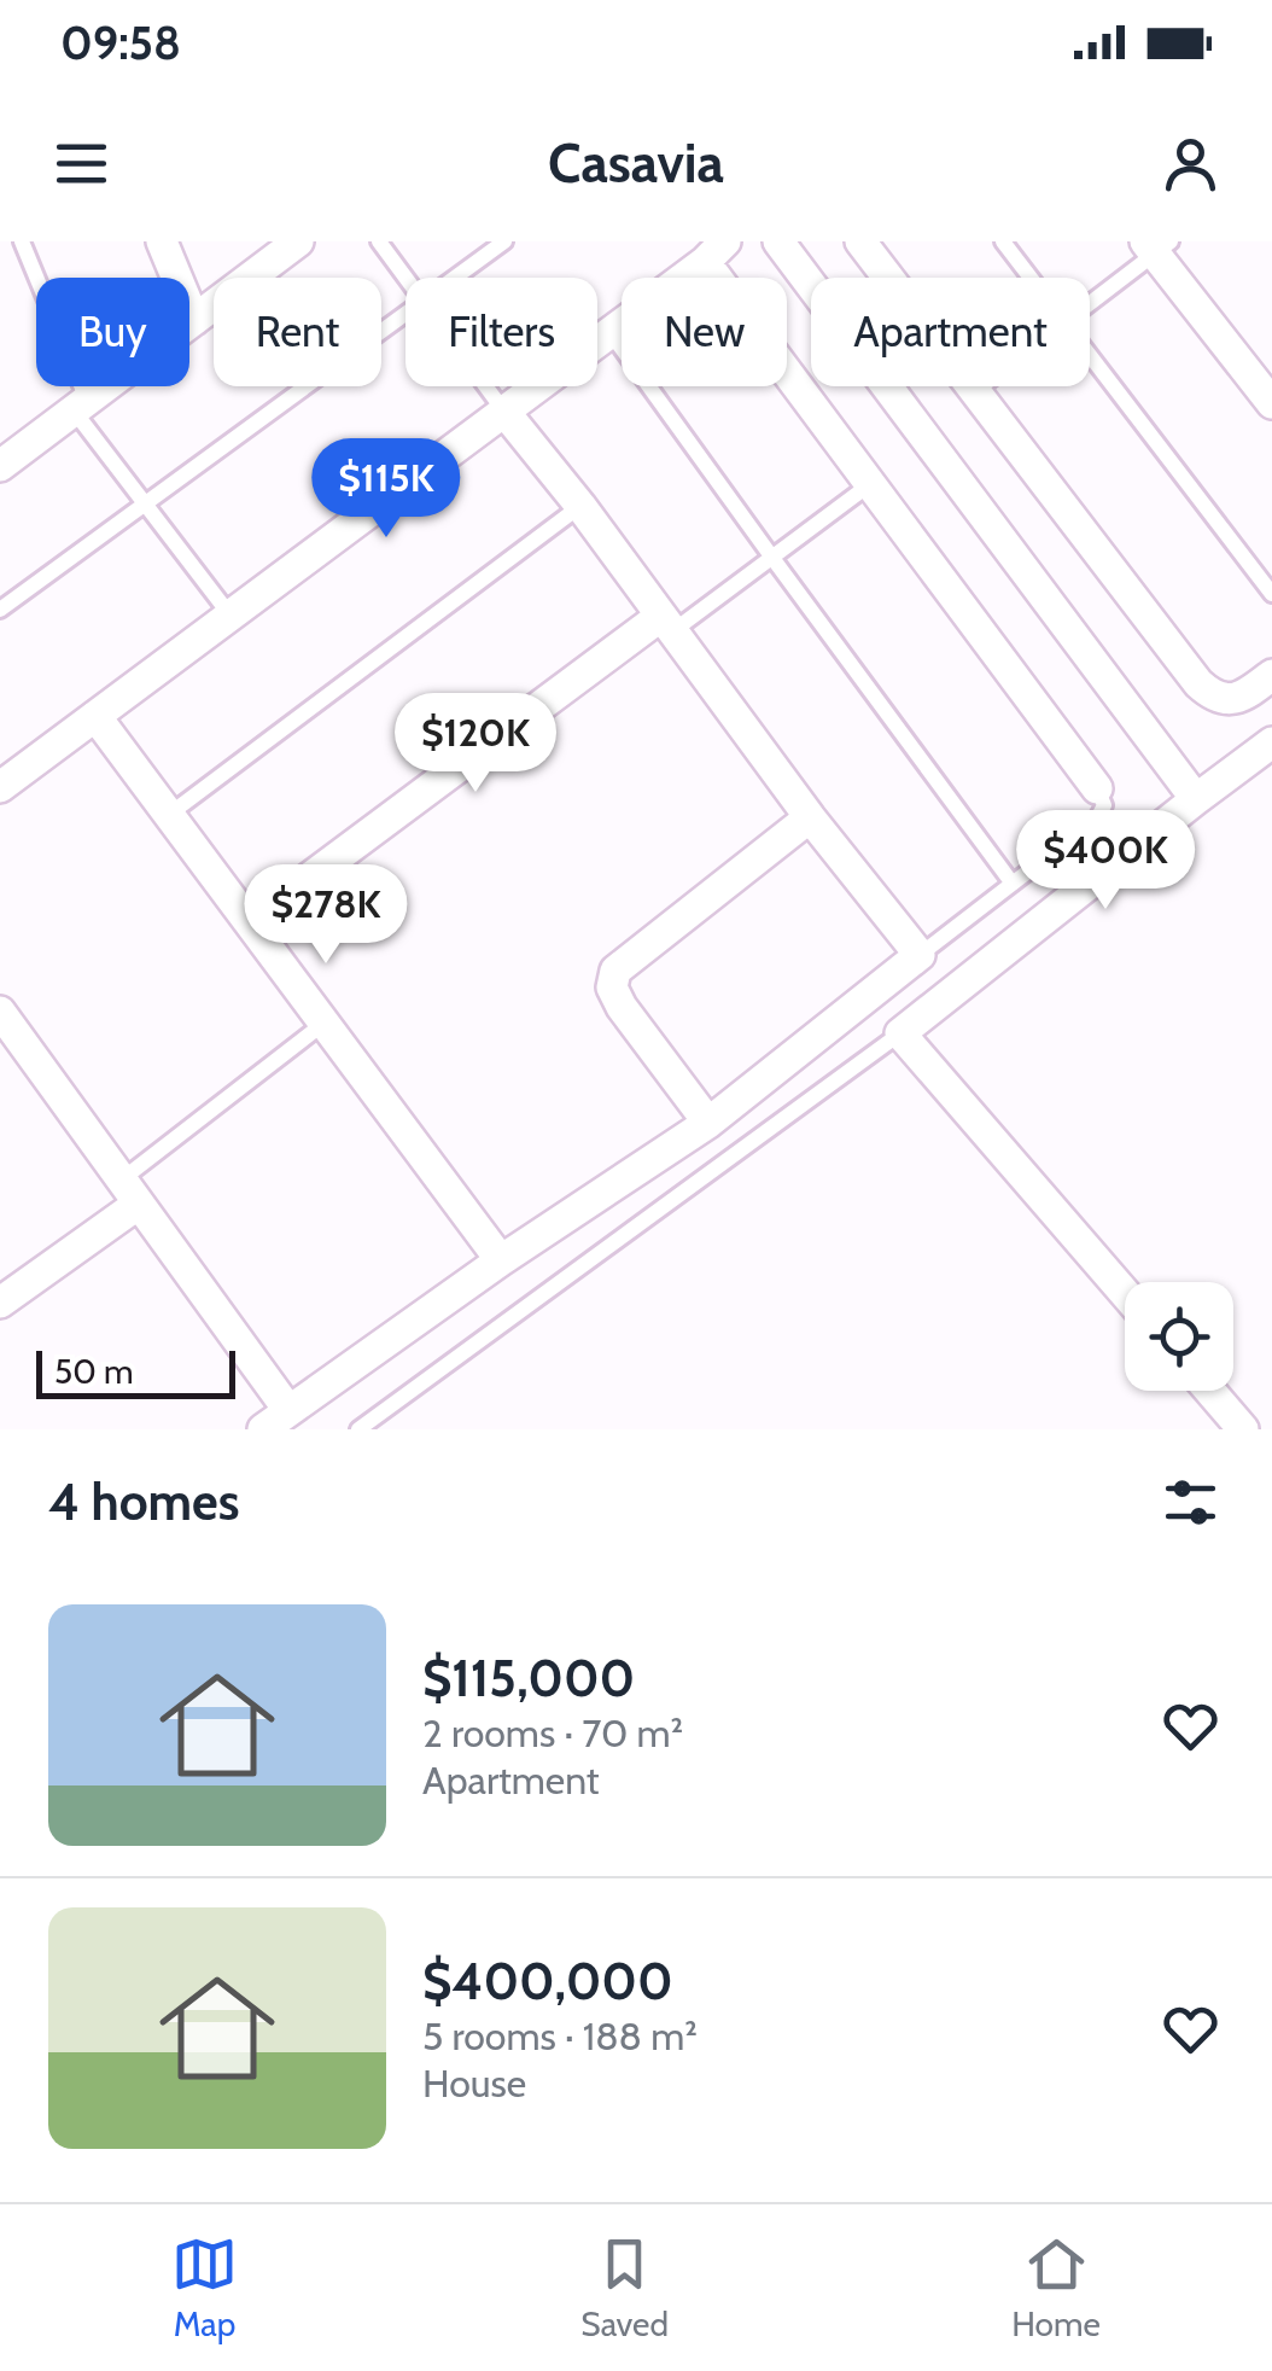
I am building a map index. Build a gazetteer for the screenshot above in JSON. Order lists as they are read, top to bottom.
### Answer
{
  "scale_bar": "50 m",
  "page": {
    "status": "09:58",
    "header": "Casavia",
    "chip": [
      "Buy",
      "Rent",
      "Filters",
      "New",
      "Apartment"
    ],
    "price": [
      "$115K",
      "$120K",
      "$400K",
      "$278K"
    ],
    "scale": "50 m",
    "heading": "4 homes",
    "list": [
      {
        "name": "$115,000",
        "note": "2 rooms · 70 m² · Apartment"
      },
      {
        "name": "$400,000",
        "note": "5 rooms · 188 m² · House"
      }
    ],
    "tabs": ["Map", "Saved", "Home"]
  }
}
